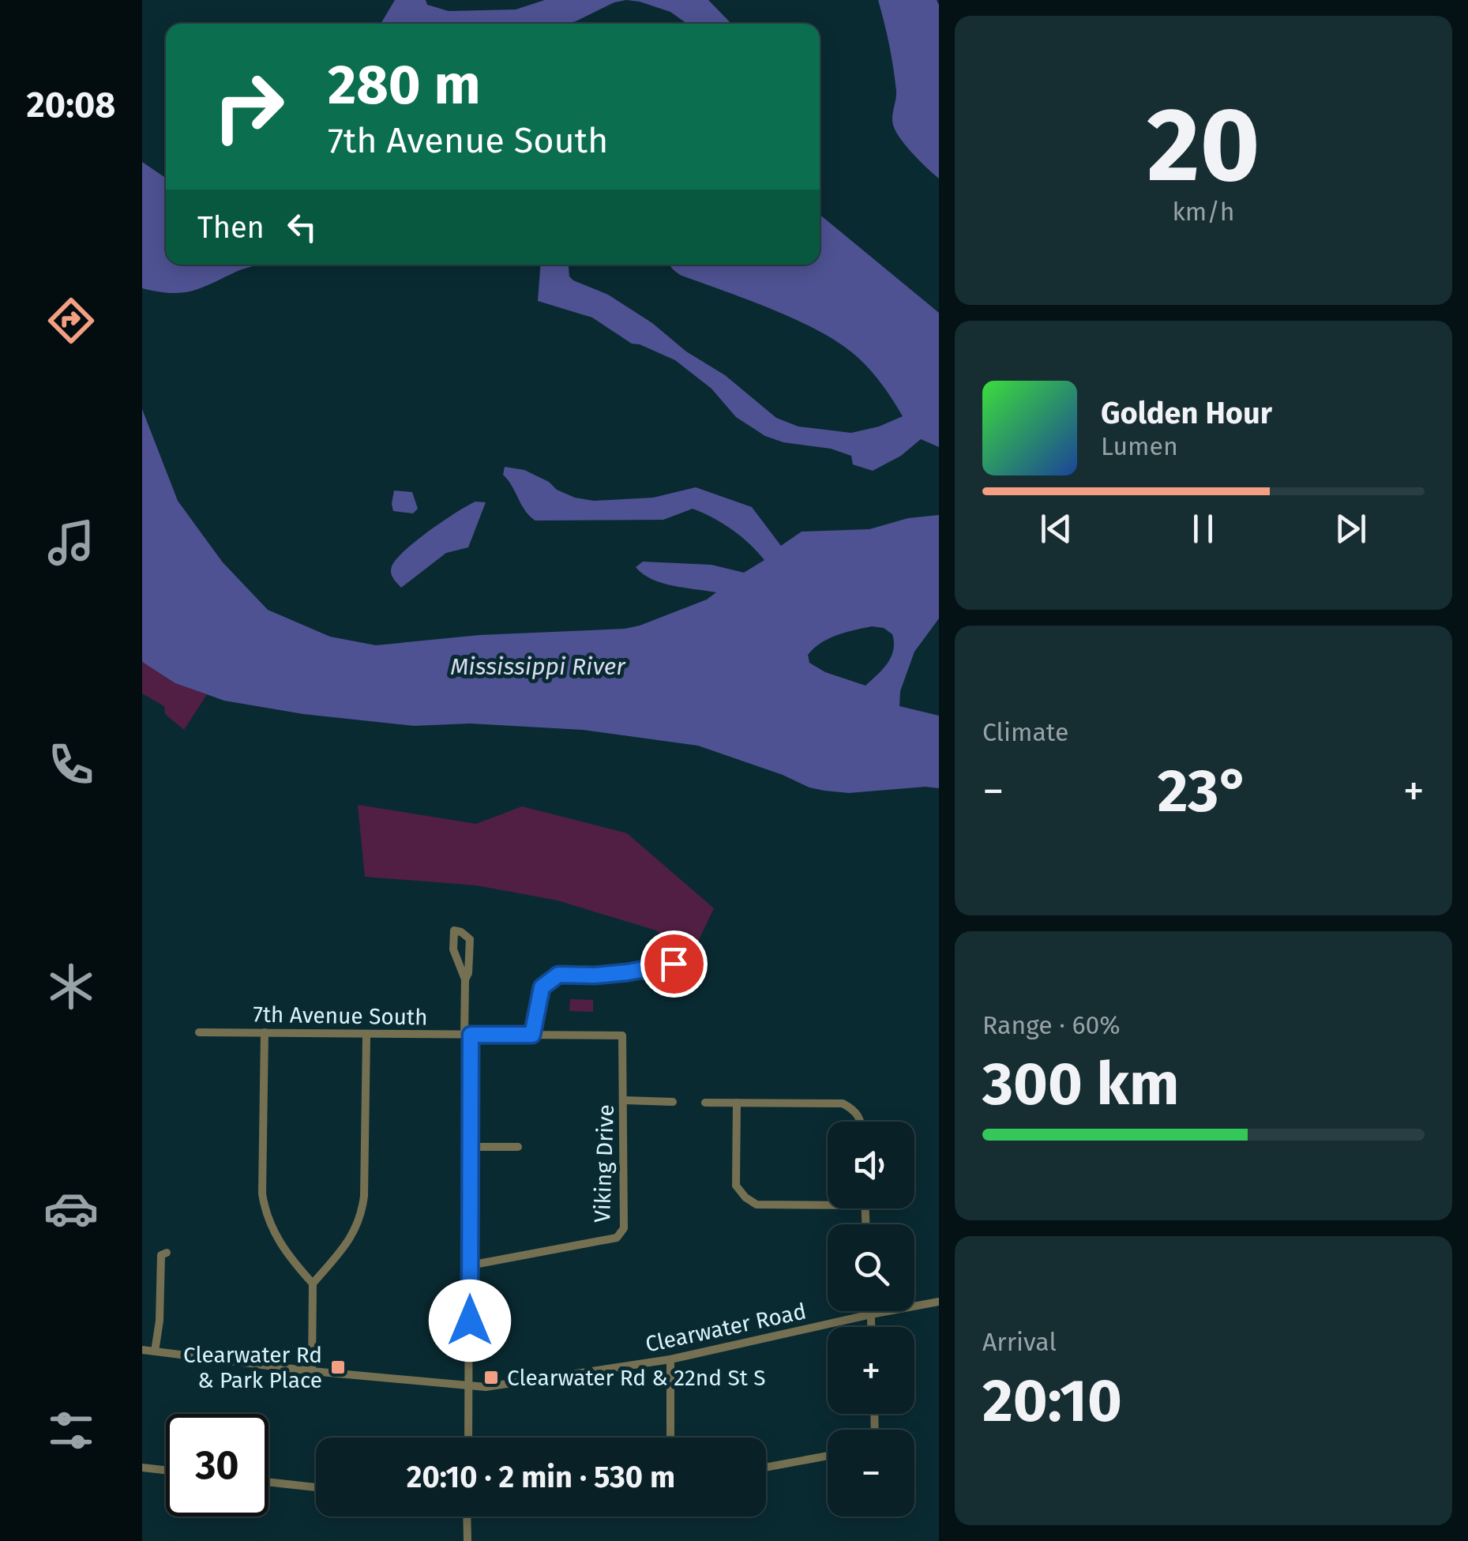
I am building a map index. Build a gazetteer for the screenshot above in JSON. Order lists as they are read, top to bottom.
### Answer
{
  "streets": {
    "street": ["7th Avenue South", "Viking Drive", "Clearwater Road"]
  },
  "crossings": [
    ["7th Avenue South", "Viking Drive"]
  ],
  "water": ["Mississippi River"],
  "places": {
    "transit": ["Clearwater Rd & Park Place", "Clearwater Rd & 22nd St S"]
  },
  "page": {
    "tabs": "20:08",
    "tile": [
      ["20", "km/h"],
      "Climate",
      ["Range · 60%", "300 km"],
      ["Arrival", "20:10"]
    ],
    "turn": ["280 m", "7th Avenue South"],
    "then": "Then",
    "song": ["Golden Hour", "Lumen"],
    "heat": ["−", "23°", "+"],
    "map_buttons": ["+", "−"],
    "limit": "30",
    "trip": "20:10 · 2 min · 530 m"
  }
}
